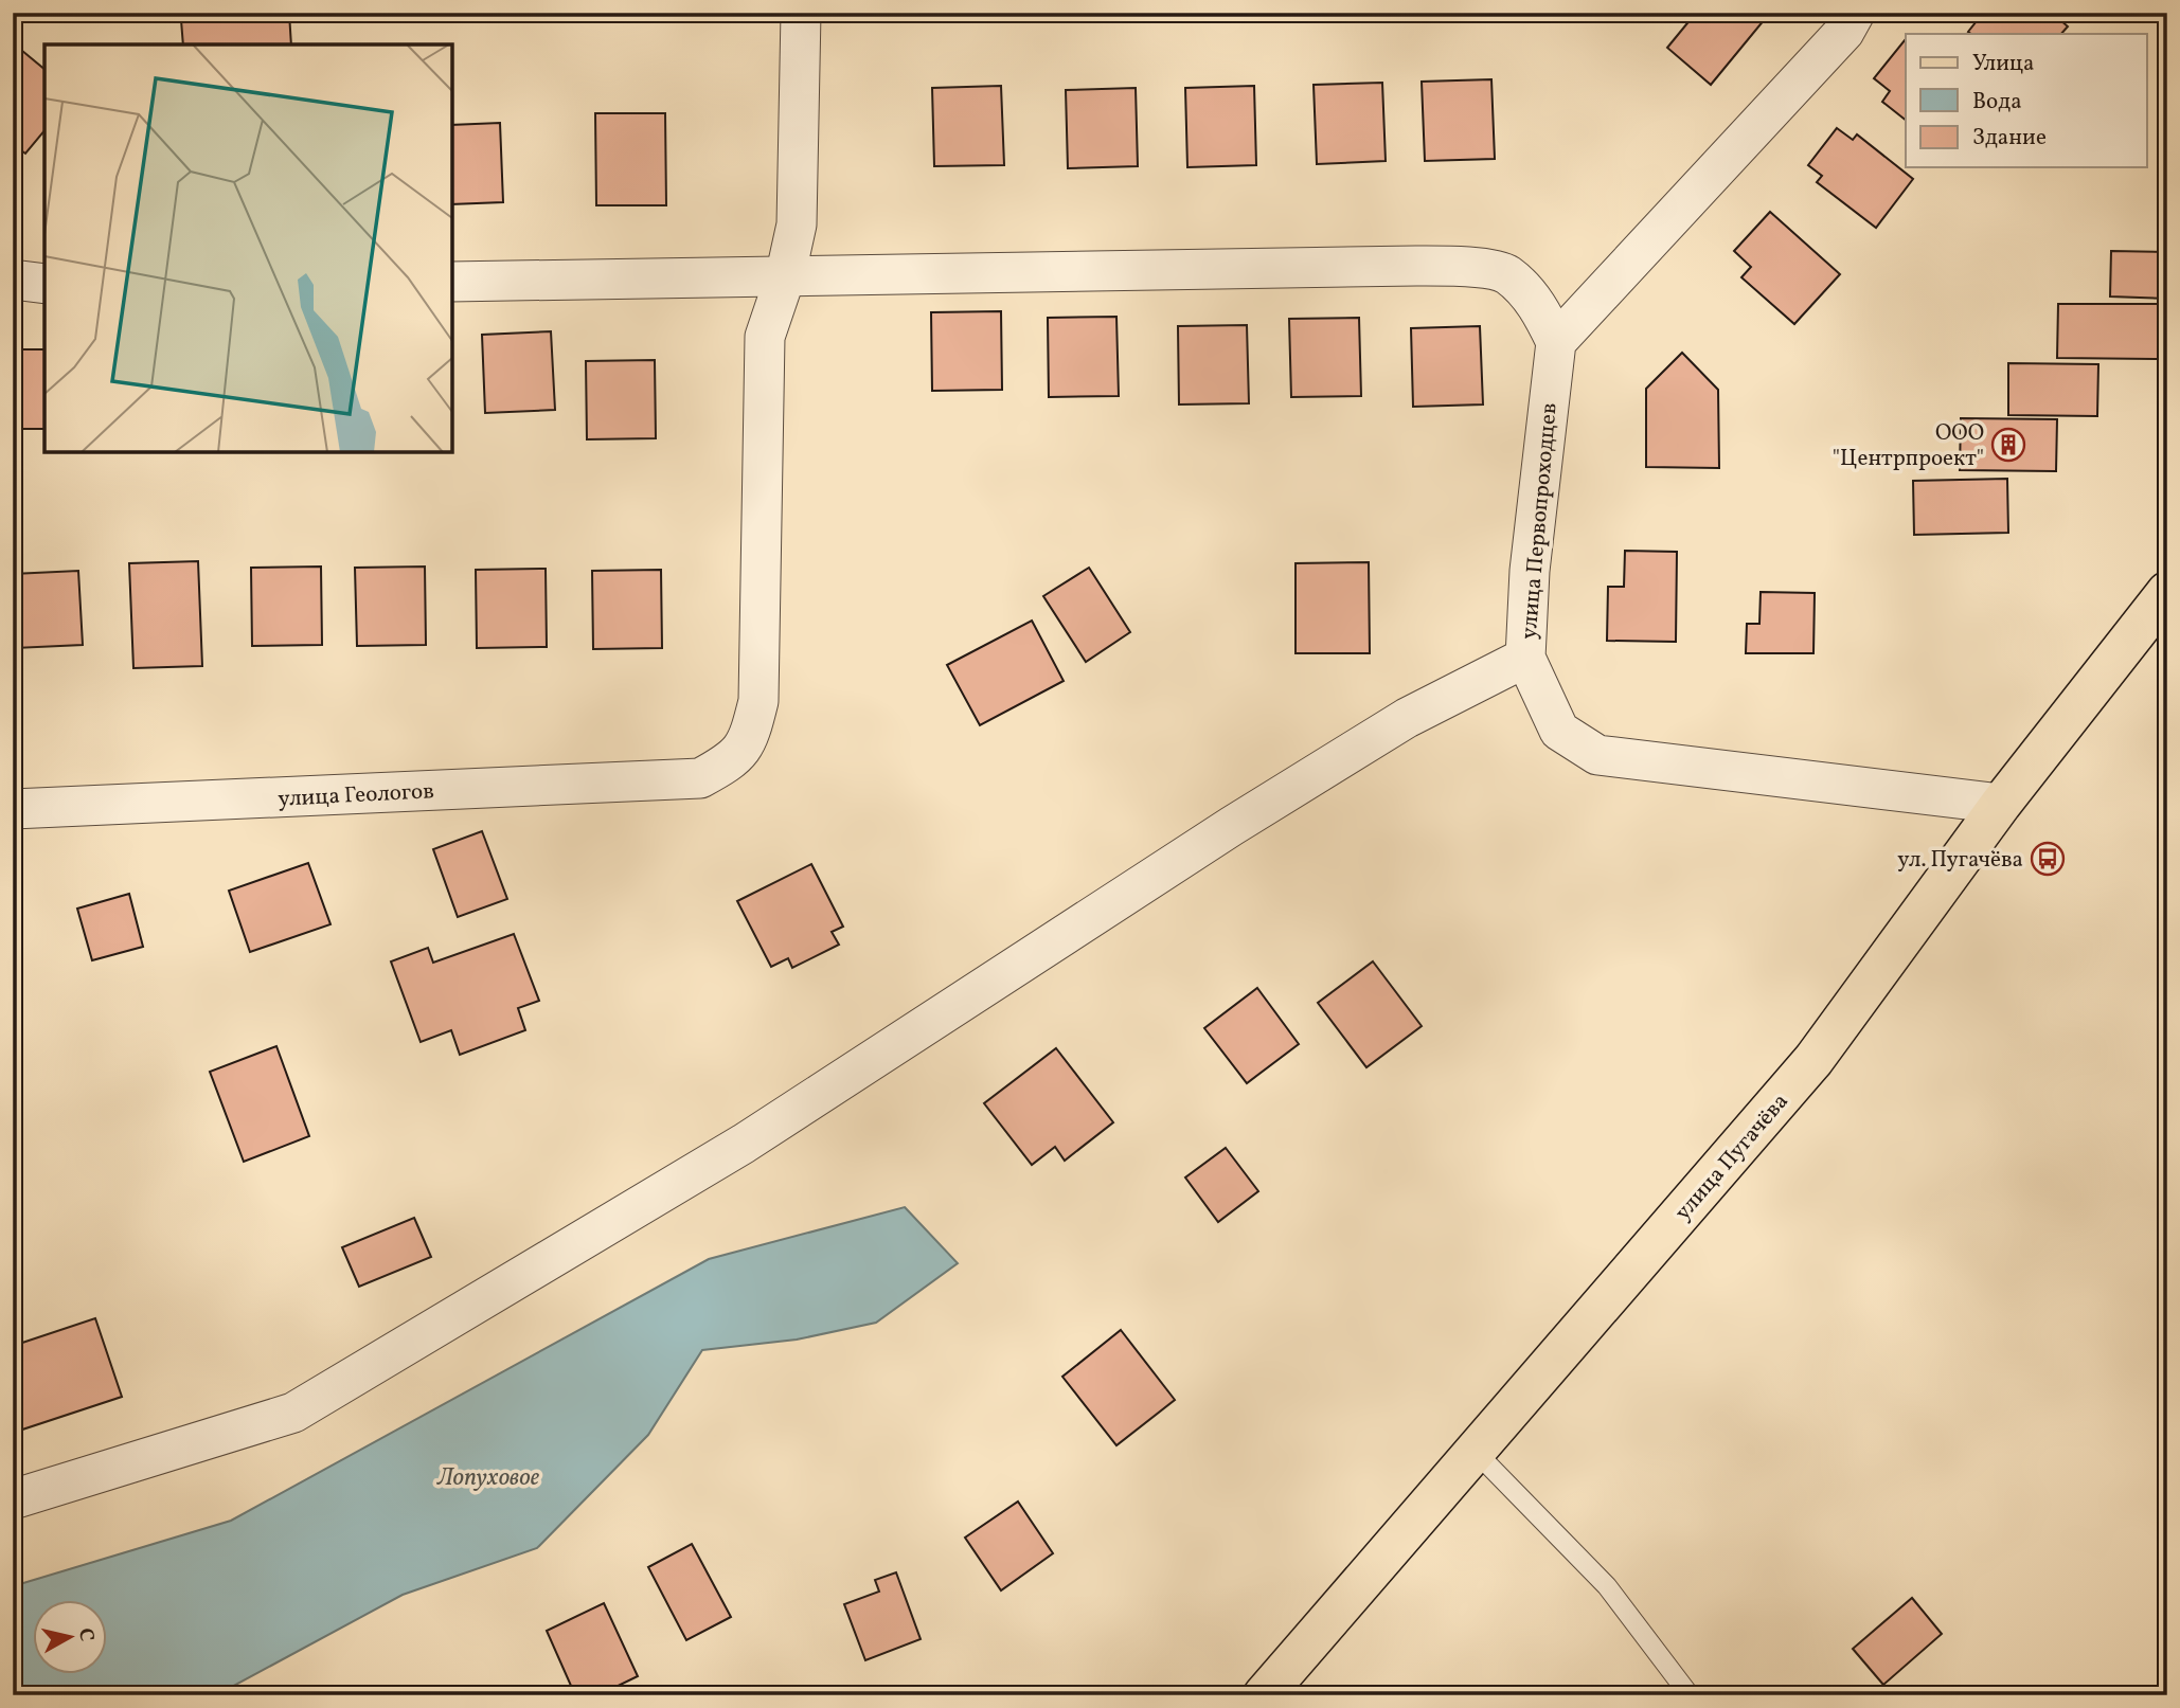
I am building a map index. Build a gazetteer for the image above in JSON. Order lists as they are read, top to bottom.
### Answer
{
  "streets": {
    "main road": ["улица Пугачёва"],
    "street": ["улица Первопроходцев", "улица Геологов"]
  },
  "crossings": [
    ["улица Первопроходцев", "улица Пугачёва"]
  ],
  "water": ["Лопуховое"],
  "places": {
    "building": ["ООО \"Центрпроект\""],
    "bus stop": ["ул. Пугачёва"]
  },
  "legend": ["Улица", "Вода", "Здание"],
  "north": "right"
}
